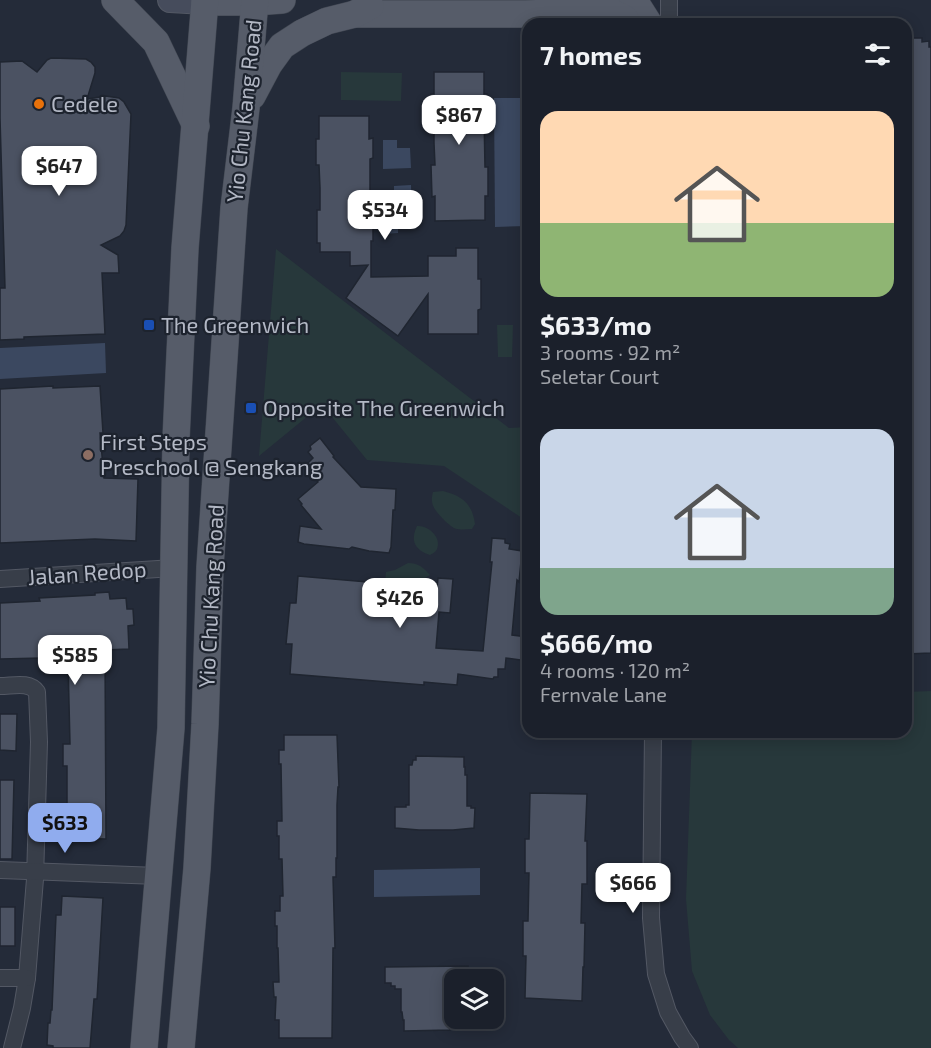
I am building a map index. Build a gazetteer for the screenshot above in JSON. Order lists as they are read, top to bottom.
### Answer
{
  "streets": {
    "main road": ["Yio Chu Kang Road"],
    "street": ["Jalan Redop"]
  },
  "crossings": [
    ["Yio Chu Kang Road", "Jalan Redop"]
  ],
  "places": {
    "other": ["Cedele", "First Steps Preschool @ Sengkang"],
    "transit": ["The Greenwich", "Opposite The Greenwich"]
  },
  "page": {
    "heading": "7 homes",
    "list": [
      {
        "name": "$633/mo",
        "note": "3 rooms · 92 m² · Seletar Court"
      },
      {
        "name": "$666/mo",
        "note": "4 rooms · 120 m² · Fernvale Lane"
      }
    ],
    "price": [
      "$867",
      "$647",
      "$534",
      "$426",
      "$585",
      "$633",
      "$666"
    ]
  }
}
